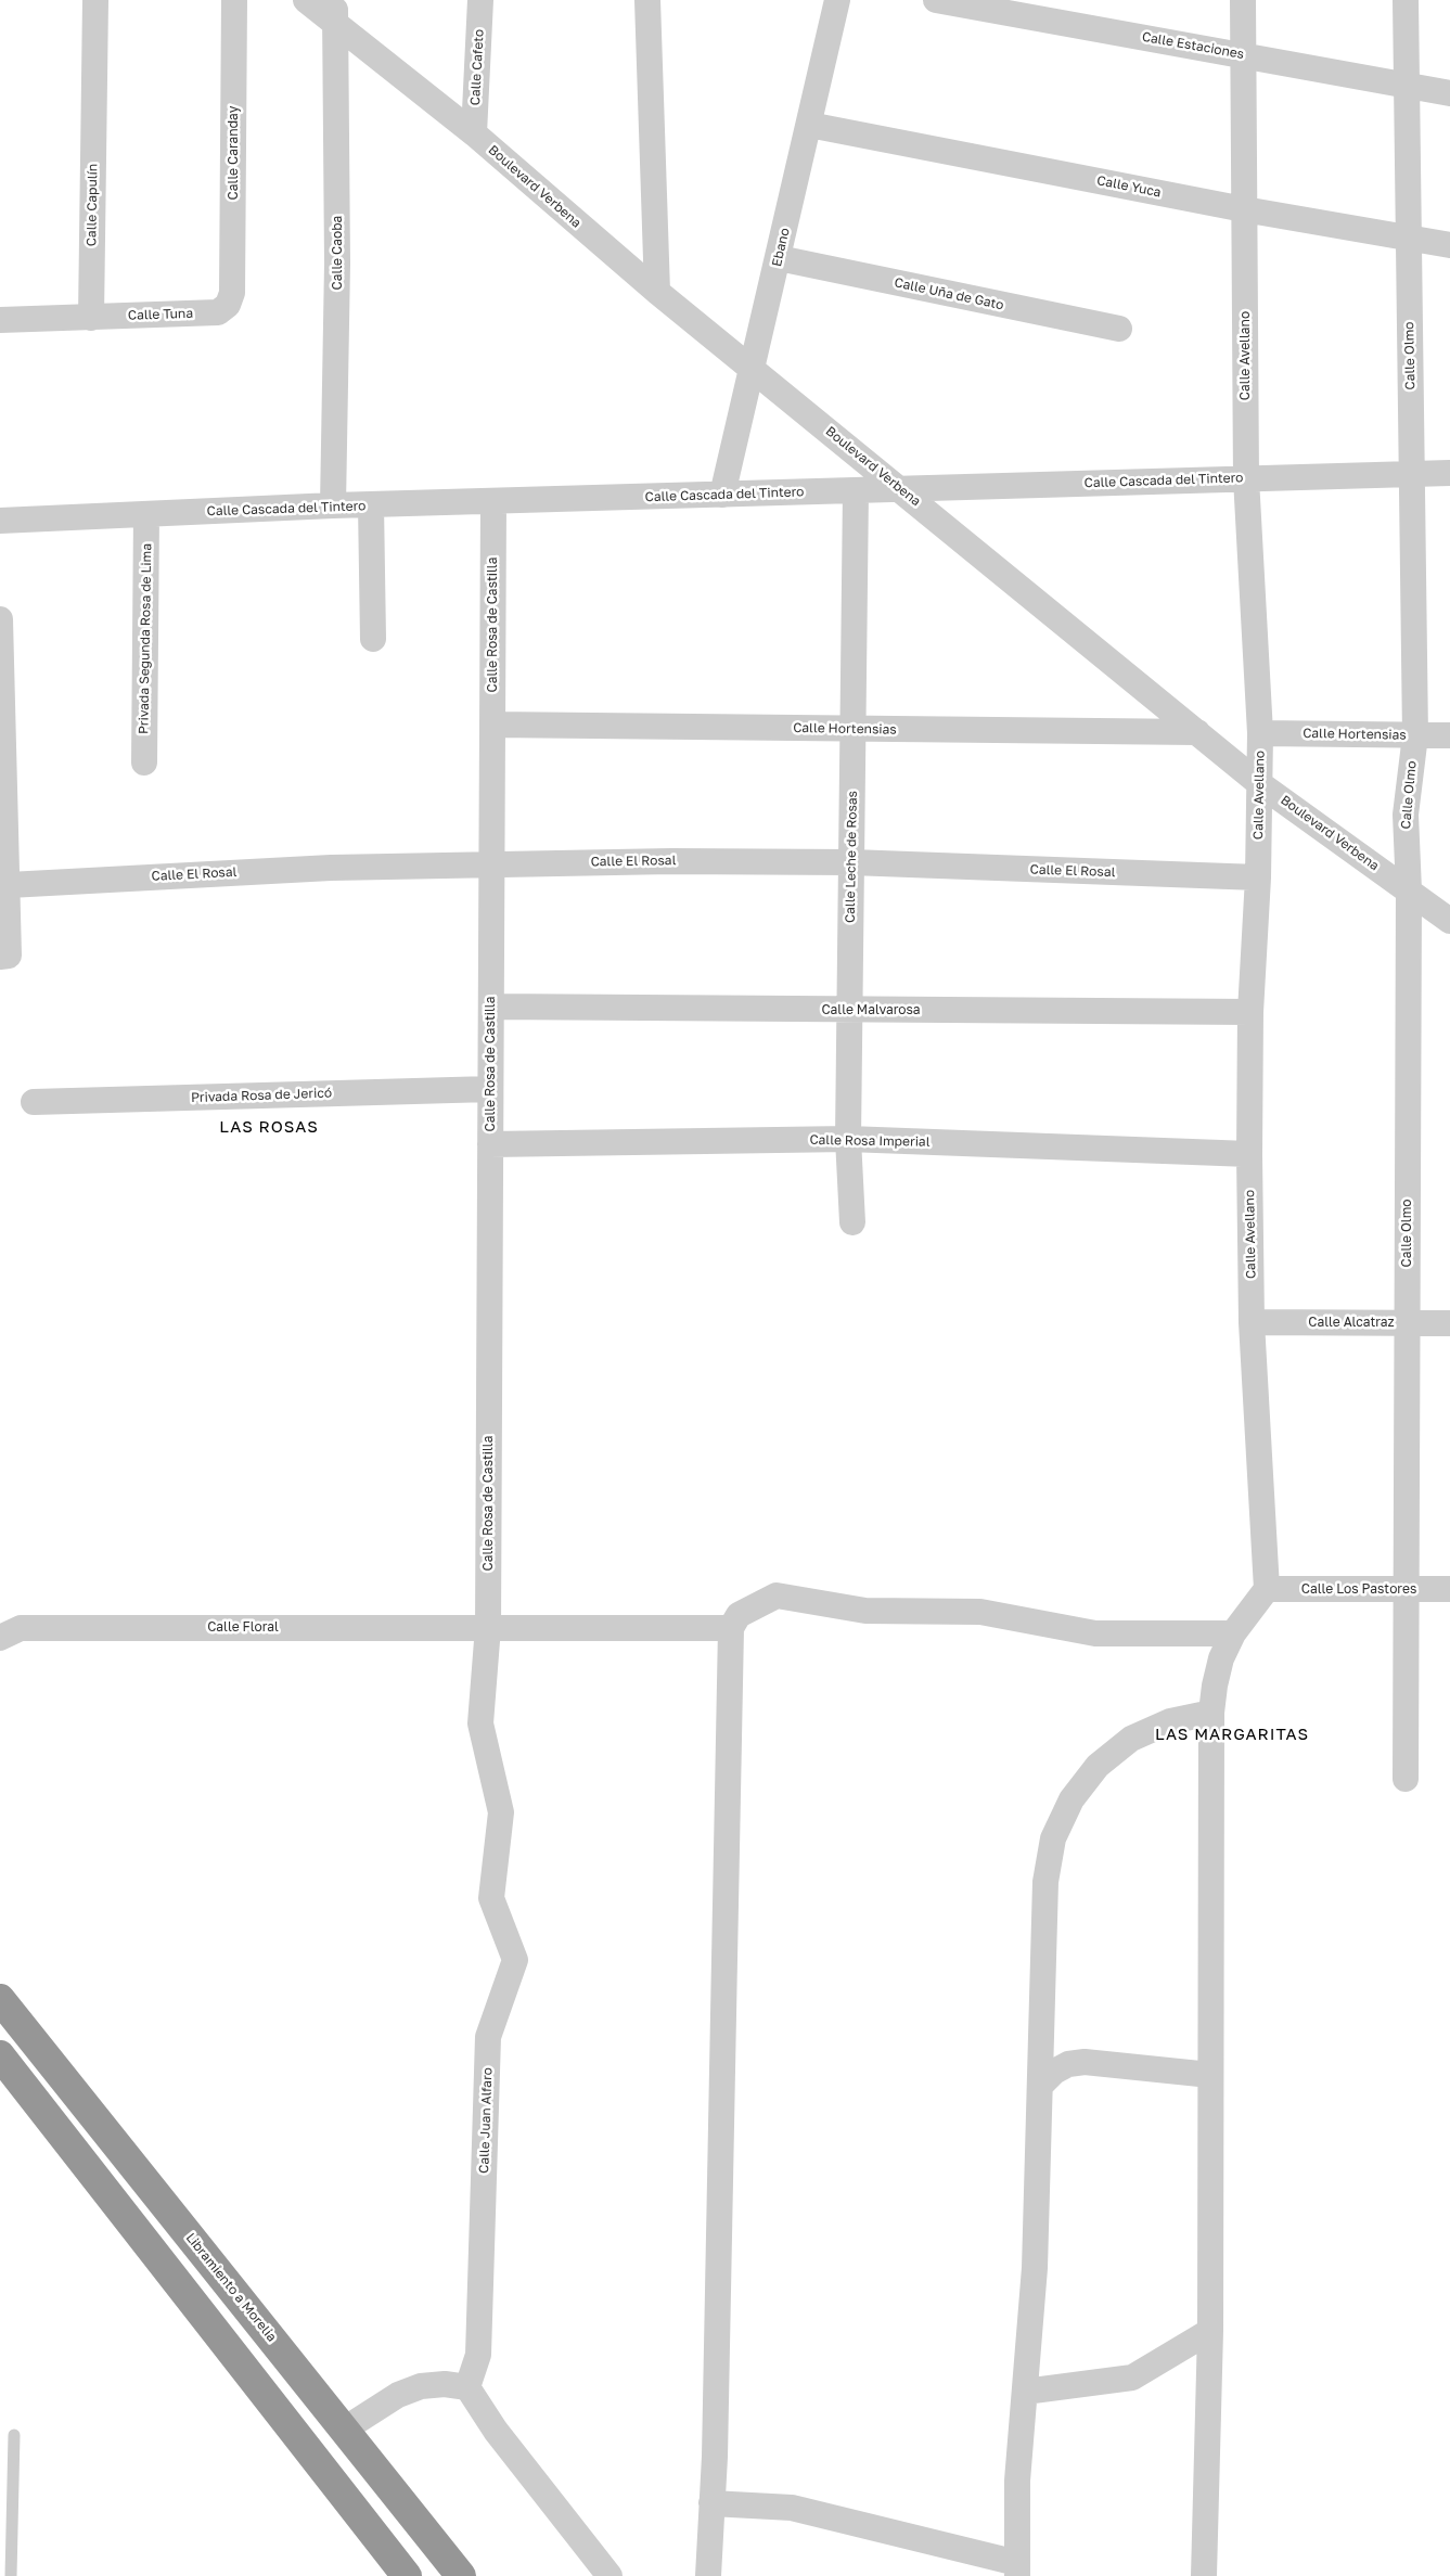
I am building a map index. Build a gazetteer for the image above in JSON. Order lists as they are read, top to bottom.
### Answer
{
  "streets": {
    "highway": ["Libramiento a Morelia"],
    "street": [
      "Calle Estaciones",
      "Calle Cafeto",
      "Calle Caranday",
      "Boulevard Verbena",
      "Calle Yuca",
      "Calle Capulín",
      "Ebano",
      "Calle Caoba",
      "Calle Uña de Gato",
      "Calle Tuna",
      "Calle Avellano",
      "Calle Olmo",
      "Calle Cascada del Tintero",
      "Calle Rosa de Castilla",
      "Privada Segunda Rosa de Lima",
      "Calle Hortensias",
      "Calle Leche de Rosas",
      "Calle El Rosal",
      "Calle Malvarosa",
      "Privada Rosa de Jericó",
      "Calle Rosa Imperial",
      "Calle Alcatraz",
      "Calle Los Pastores",
      "Calle Floral",
      "Calle Juan Alfaro"
    ]
  },
  "crossings": [
    ["Calle Estaciones", "Calle Avellano"],
    ["Calle Estaciones", "Calle Olmo"],
    ["Calle Cafeto", "Boulevard Verbena"],
    ["Calle Caranday", "Calle Tuna"],
    ["Boulevard Verbena", "Ebano"],
    ["Boulevard Verbena", "Calle Caoba"],
    ["Boulevard Verbena", "Calle Avellano"],
    ["Boulevard Verbena", "Calle Olmo"],
    ["Boulevard Verbena", "Calle Cascada del Tintero"],
    ["Boulevard Verbena", "Calle Hortensias"],
    ["Calle Yuca", "Ebano"],
    ["Calle Yuca", "Calle Avellano"],
    ["Calle Yuca", "Calle Olmo"],
    ["Calle Capulín", "Calle Tuna"],
    ["Ebano", "Calle Uña de Gato"],
    ["Ebano", "Calle Cascada del Tintero"],
    ["Calle Caoba", "Calle Cascada del Tintero"],
    ["Calle Avellano", "Calle Cascada del Tintero"],
    ["Calle Avellano", "Calle Hortensias"],
    ["Calle Avellano", "Calle El Rosal"],
    ["Calle Avellano", "Calle Malvarosa"],
    ["Calle Avellano", "Calle Rosa Imperial"],
    ["Calle Avellano", "Calle Alcatraz"],
    ["Calle Avellano", "Calle Los Pastores"],
    ["Calle Olmo", "Calle Cascada del Tintero"],
    ["Calle Olmo", "Calle Hortensias"],
    ["Calle Olmo", "Calle Alcatraz"],
    ["Calle Olmo", "Calle Los Pastores"],
    ["Calle Cascada del Tintero", "Calle Rosa de Castilla"],
    ["Calle Cascada del Tintero", "Privada Segunda Rosa de Lima"],
    ["Calle Cascada del Tintero", "Calle Leche de Rosas"],
    ["Calle Rosa de Castilla", "Calle Hortensias"],
    ["Calle Rosa de Castilla", "Calle El Rosal"],
    ["Calle Rosa de Castilla", "Calle Malvarosa"],
    ["Calle Rosa de Castilla", "Privada Rosa de Jericó"],
    ["Calle Rosa de Castilla", "Calle Rosa Imperial"],
    ["Calle Rosa de Castilla", "Calle Floral"],
    ["Calle Rosa de Castilla", "Calle Juan Alfaro"],
    ["Calle Hortensias", "Calle Leche de Rosas"],
    ["Calle Leche de Rosas", "Calle El Rosal"],
    ["Calle Leche de Rosas", "Calle Malvarosa"],
    ["Calle Leche de Rosas", "Calle Rosa Imperial"],
    ["Calle Floral", "Calle Juan Alfaro"]
  ],
  "districts": ["LAS ROSAS", "LAS MARGARITAS"]
}
